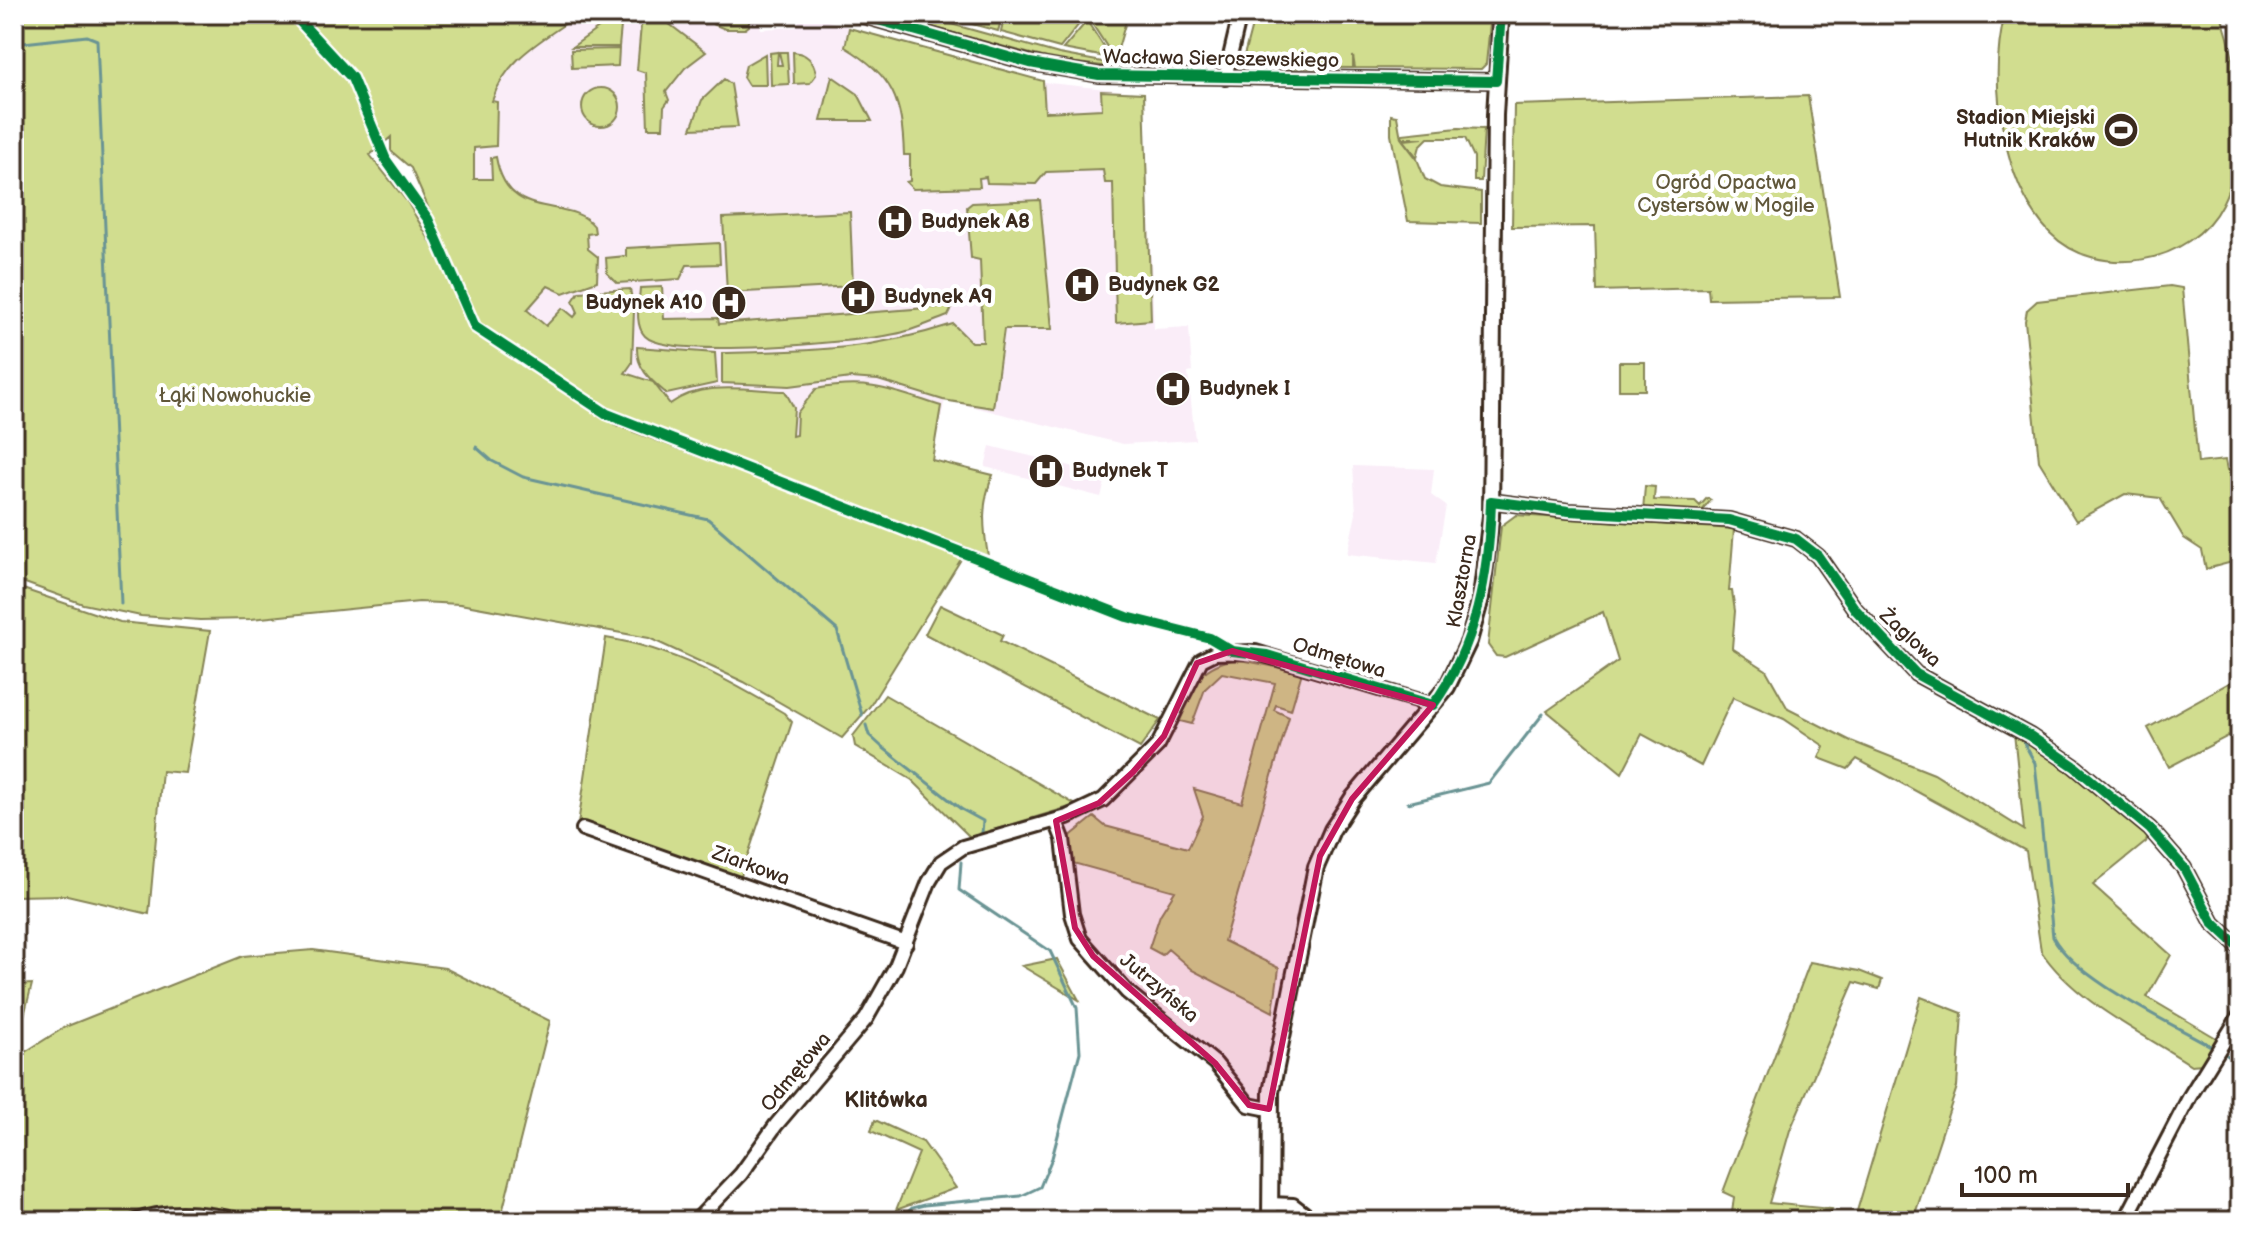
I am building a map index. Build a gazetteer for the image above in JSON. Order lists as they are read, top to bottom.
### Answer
{
  "streets": {
    "street": [
      "Wacława Sieroszewskiego",
      "Klasztorna",
      "Żaglowa",
      "Odmętowa",
      "Ziarkowa",
      "Jutrzyńska"
    ]
  },
  "crossings": [
    ["Wacława Sieroszewskiego", "Klasztorna"],
    ["Klasztorna", "Żaglowa"],
    ["Klasztorna", "Odmętowa"],
    ["Klasztorna", "Jutrzyńska"],
    ["Odmętowa", "Ziarkowa"],
    ["Odmętowa", "Jutrzyńska"]
  ],
  "districts": ["Klitówka"],
  "parks": ["Ogród Opactwa Cystersów w Mogile", "Łąki Nowohuckie"],
  "places": {
    "sports": ["Stadion Miejski Hutnik Kraków"],
    "hospital": [
      "Budynek A8",
      "Budynek G2",
      "Budynek A9",
      "Budynek A10",
      "Budynek I",
      "Budynek T"
    ]
  },
  "scale_bar": "100 m"
}
